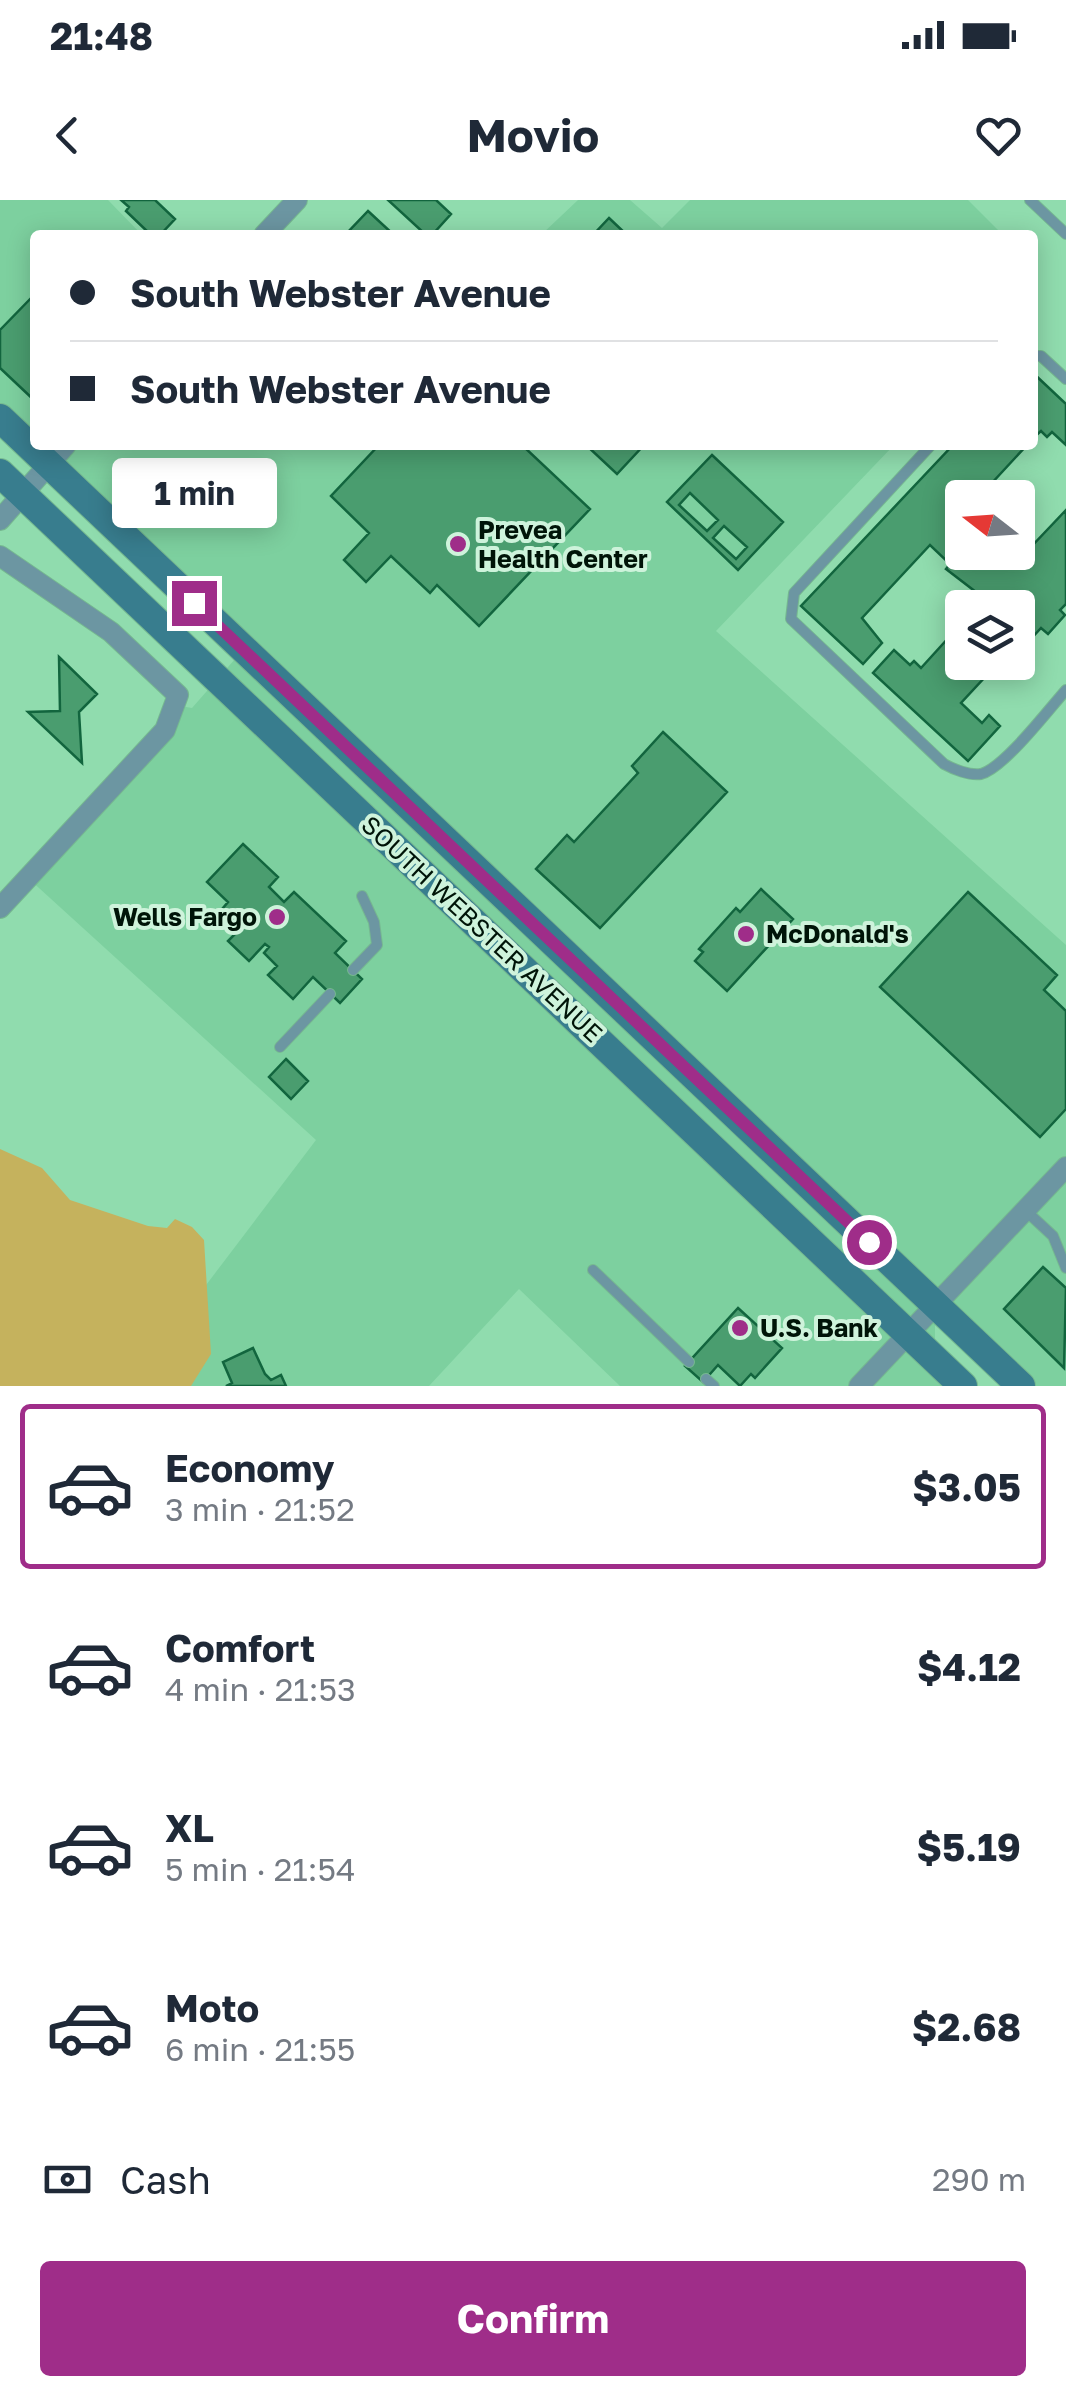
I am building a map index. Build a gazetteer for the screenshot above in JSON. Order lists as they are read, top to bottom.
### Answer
{
  "streets": {
    "main road": ["SOUTH WEBSTER AVENUE"]
  },
  "places": [
    "Prevea Health Center",
    "Wells Fargo",
    "McDonald's",
    "U.S. Bank"
  ],
  "north": "left",
  "page": {
    "status": "21:48",
    "header": "Movio",
    "banner": ["South Webster Avenue", "South Webster Avenue"],
    "bubble": "1 min",
    "list": [
      {
        "name": "Economy",
        "note": "3 min · 21:52",
        "value": "$3.05"
      },
      {
        "name": "Comfort",
        "note": "4 min · 21:53",
        "value": "$4.12"
      },
      {
        "name": "XL",
        "note": "5 min · 21:54",
        "value": "$5.19"
      },
      {
        "name": "Moto",
        "note": "6 min · 21:55",
        "value": "$2.68"
      }
    ],
    "pay": ["Cash", "290 m"],
    "buttons": "Confirm"
  }
}
